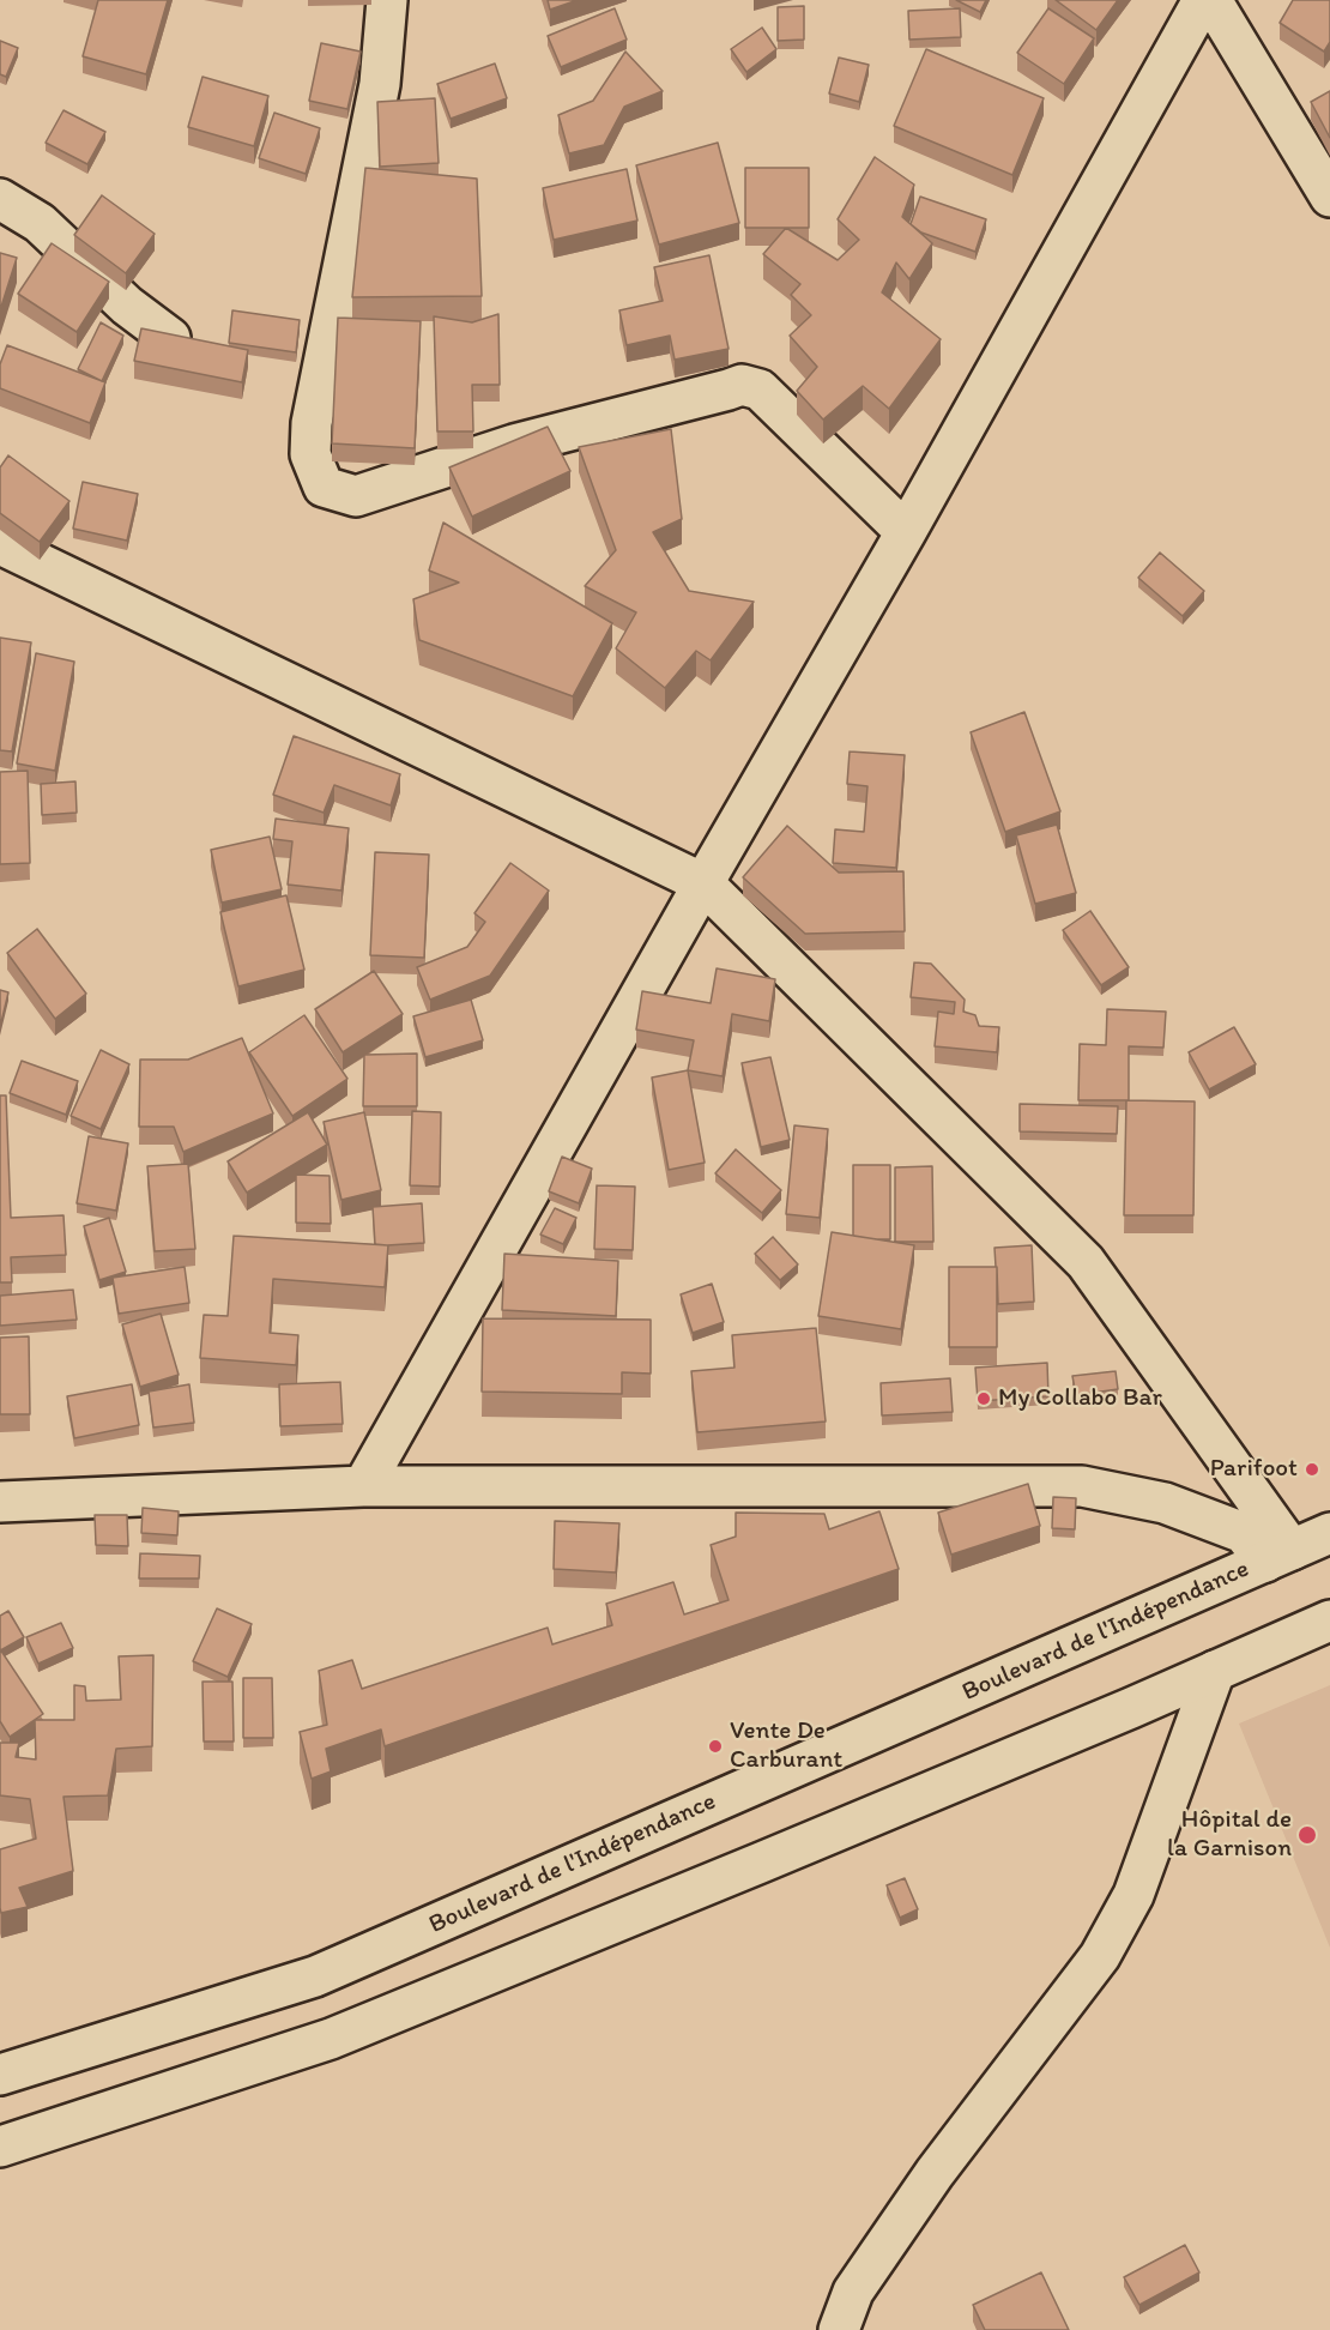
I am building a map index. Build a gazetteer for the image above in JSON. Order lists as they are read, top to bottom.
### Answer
{
  "streets": {
    "street": ["Boulevard de l'Indépendance"]
  },
  "places": [
    "My Collabo Bar",
    "Parifoot",
    "Vente De Carburant",
    "Hôpital de la Garnison"
  ]
}
